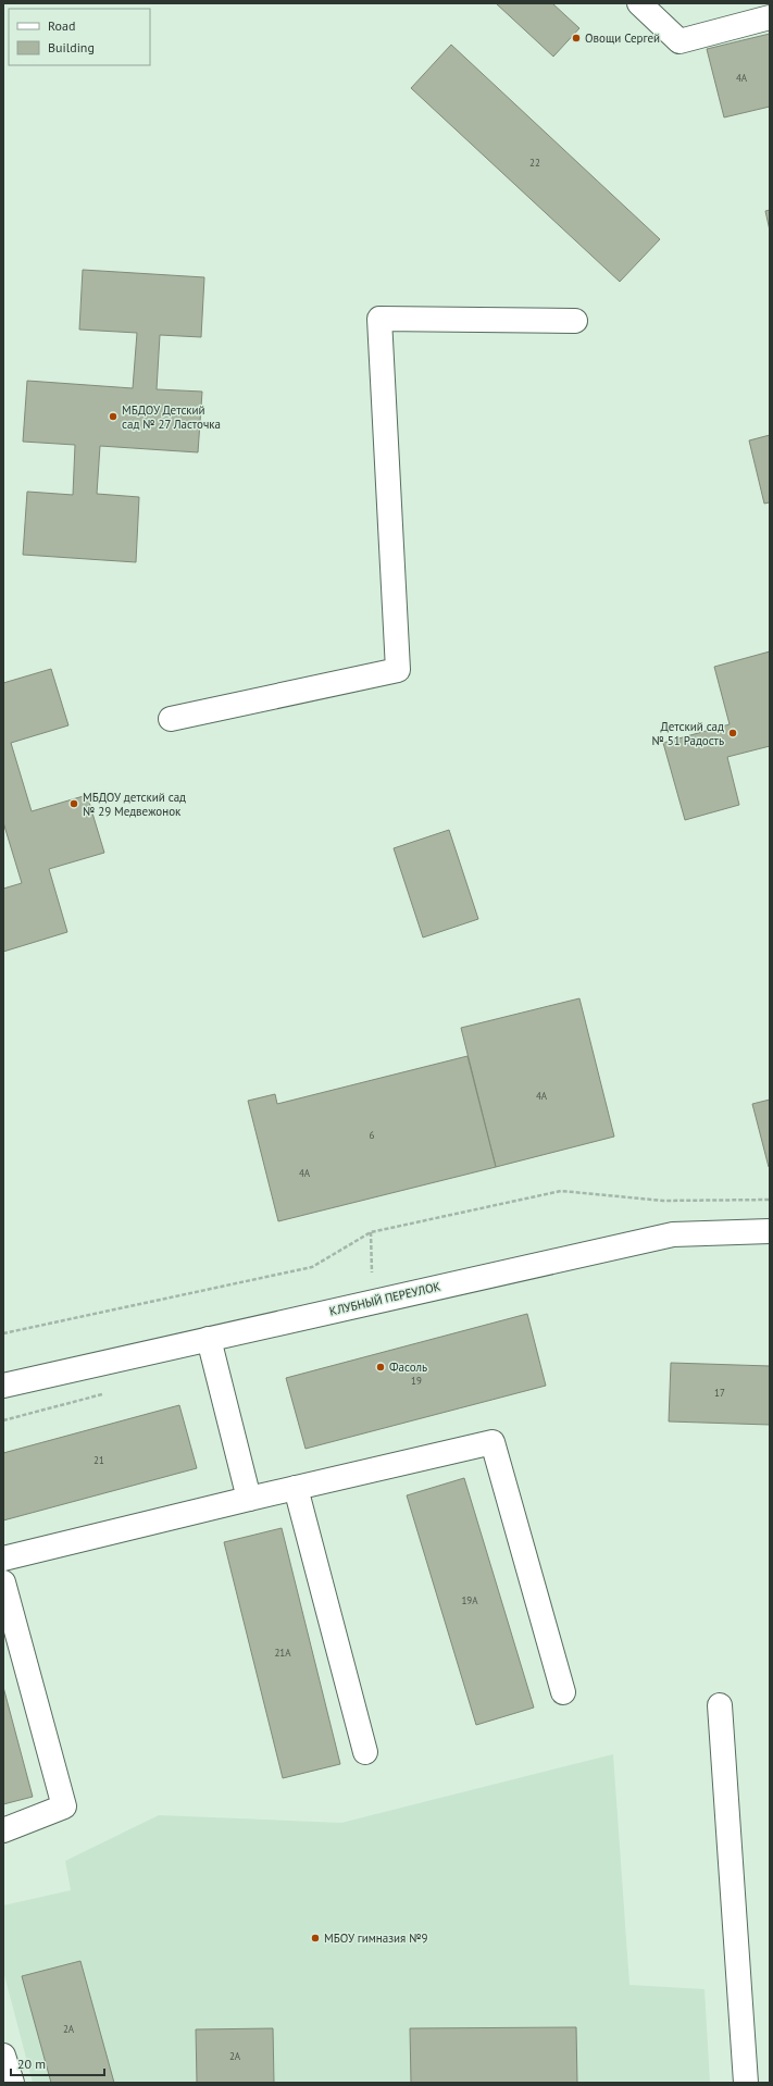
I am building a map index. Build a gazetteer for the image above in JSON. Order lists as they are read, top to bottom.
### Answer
{
  "streets": {
    "street": ["КЛУБНЫЙ ПЕРЕУЛОК"]
  },
  "places": [
    "Овощи Сергей",
    "МБДОУ Детский сад № 27 Ласточка",
    "Детский сад № 51 Радость",
    "МБДОУ детский сад № 29 Медвежонок",
    "Фасоль",
    "МБОУ гимназия №9"
  ],
  "house_numbers": [
    "4А",
    "22",
    "4А",
    "6",
    "4А",
    "19",
    "17",
    "21",
    "19А",
    "21А",
    "2А",
    "2А"
  ],
  "legend": ["Road", "Building"],
  "scale_bar": "20 m"
}
